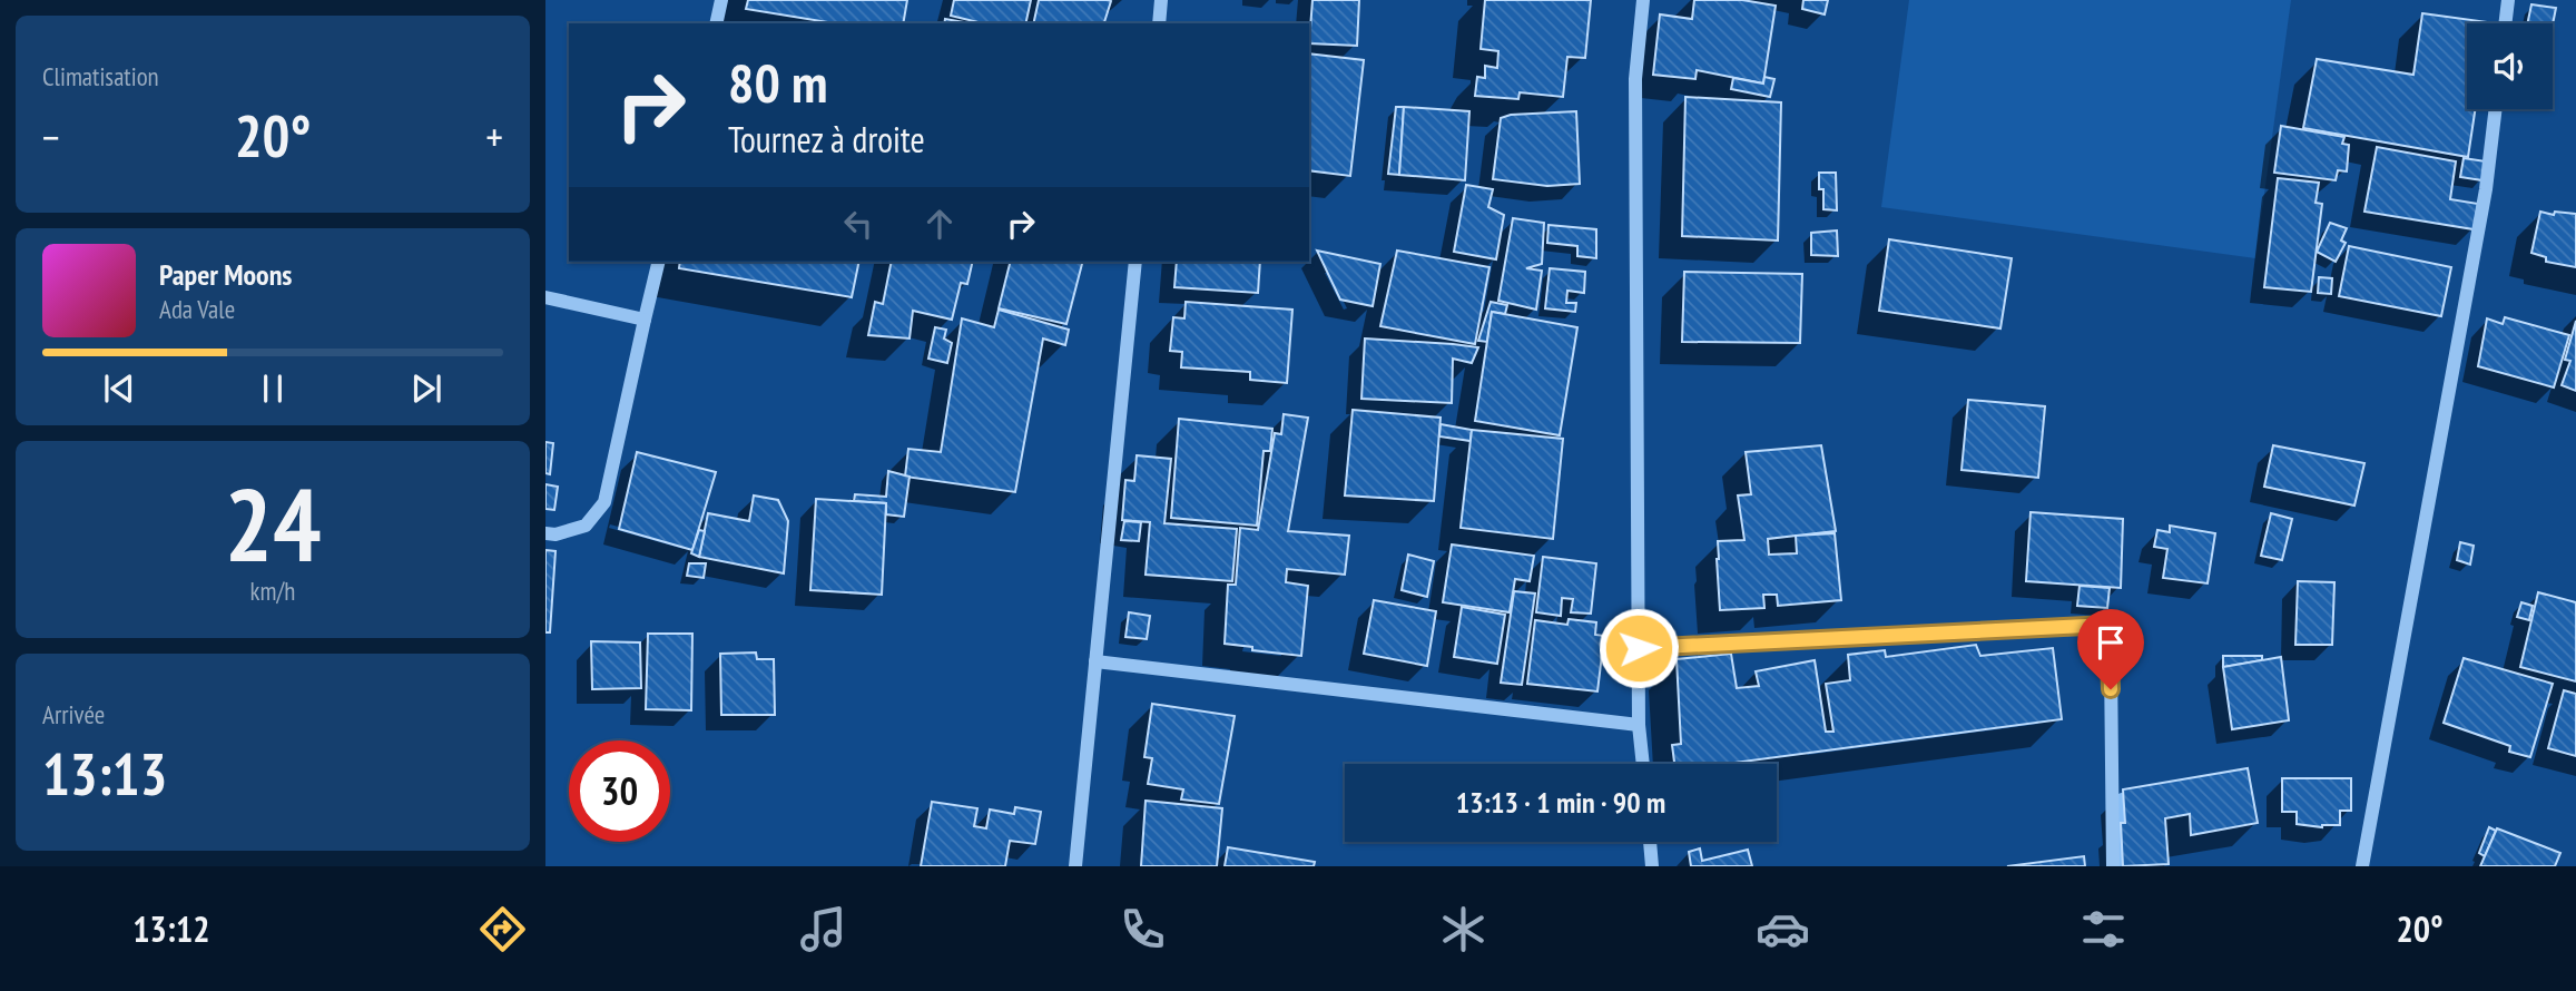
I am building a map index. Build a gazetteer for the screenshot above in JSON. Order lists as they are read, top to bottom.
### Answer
{
  "page": {
    "tile": [
      "Climatisation",
      ["24", "km/h"],
      ["Arrivée", "13:13"]
    ],
    "turn": ["80 m", "Tournez à droite"],
    "heat": ["−", "20°", "+"],
    "song": ["Paper Moons", "Ada Vale"],
    "limit": "30",
    "trip": "13:13 · 1 min · 90 m",
    "tabs": ["13:12", "20°"]
  }
}
